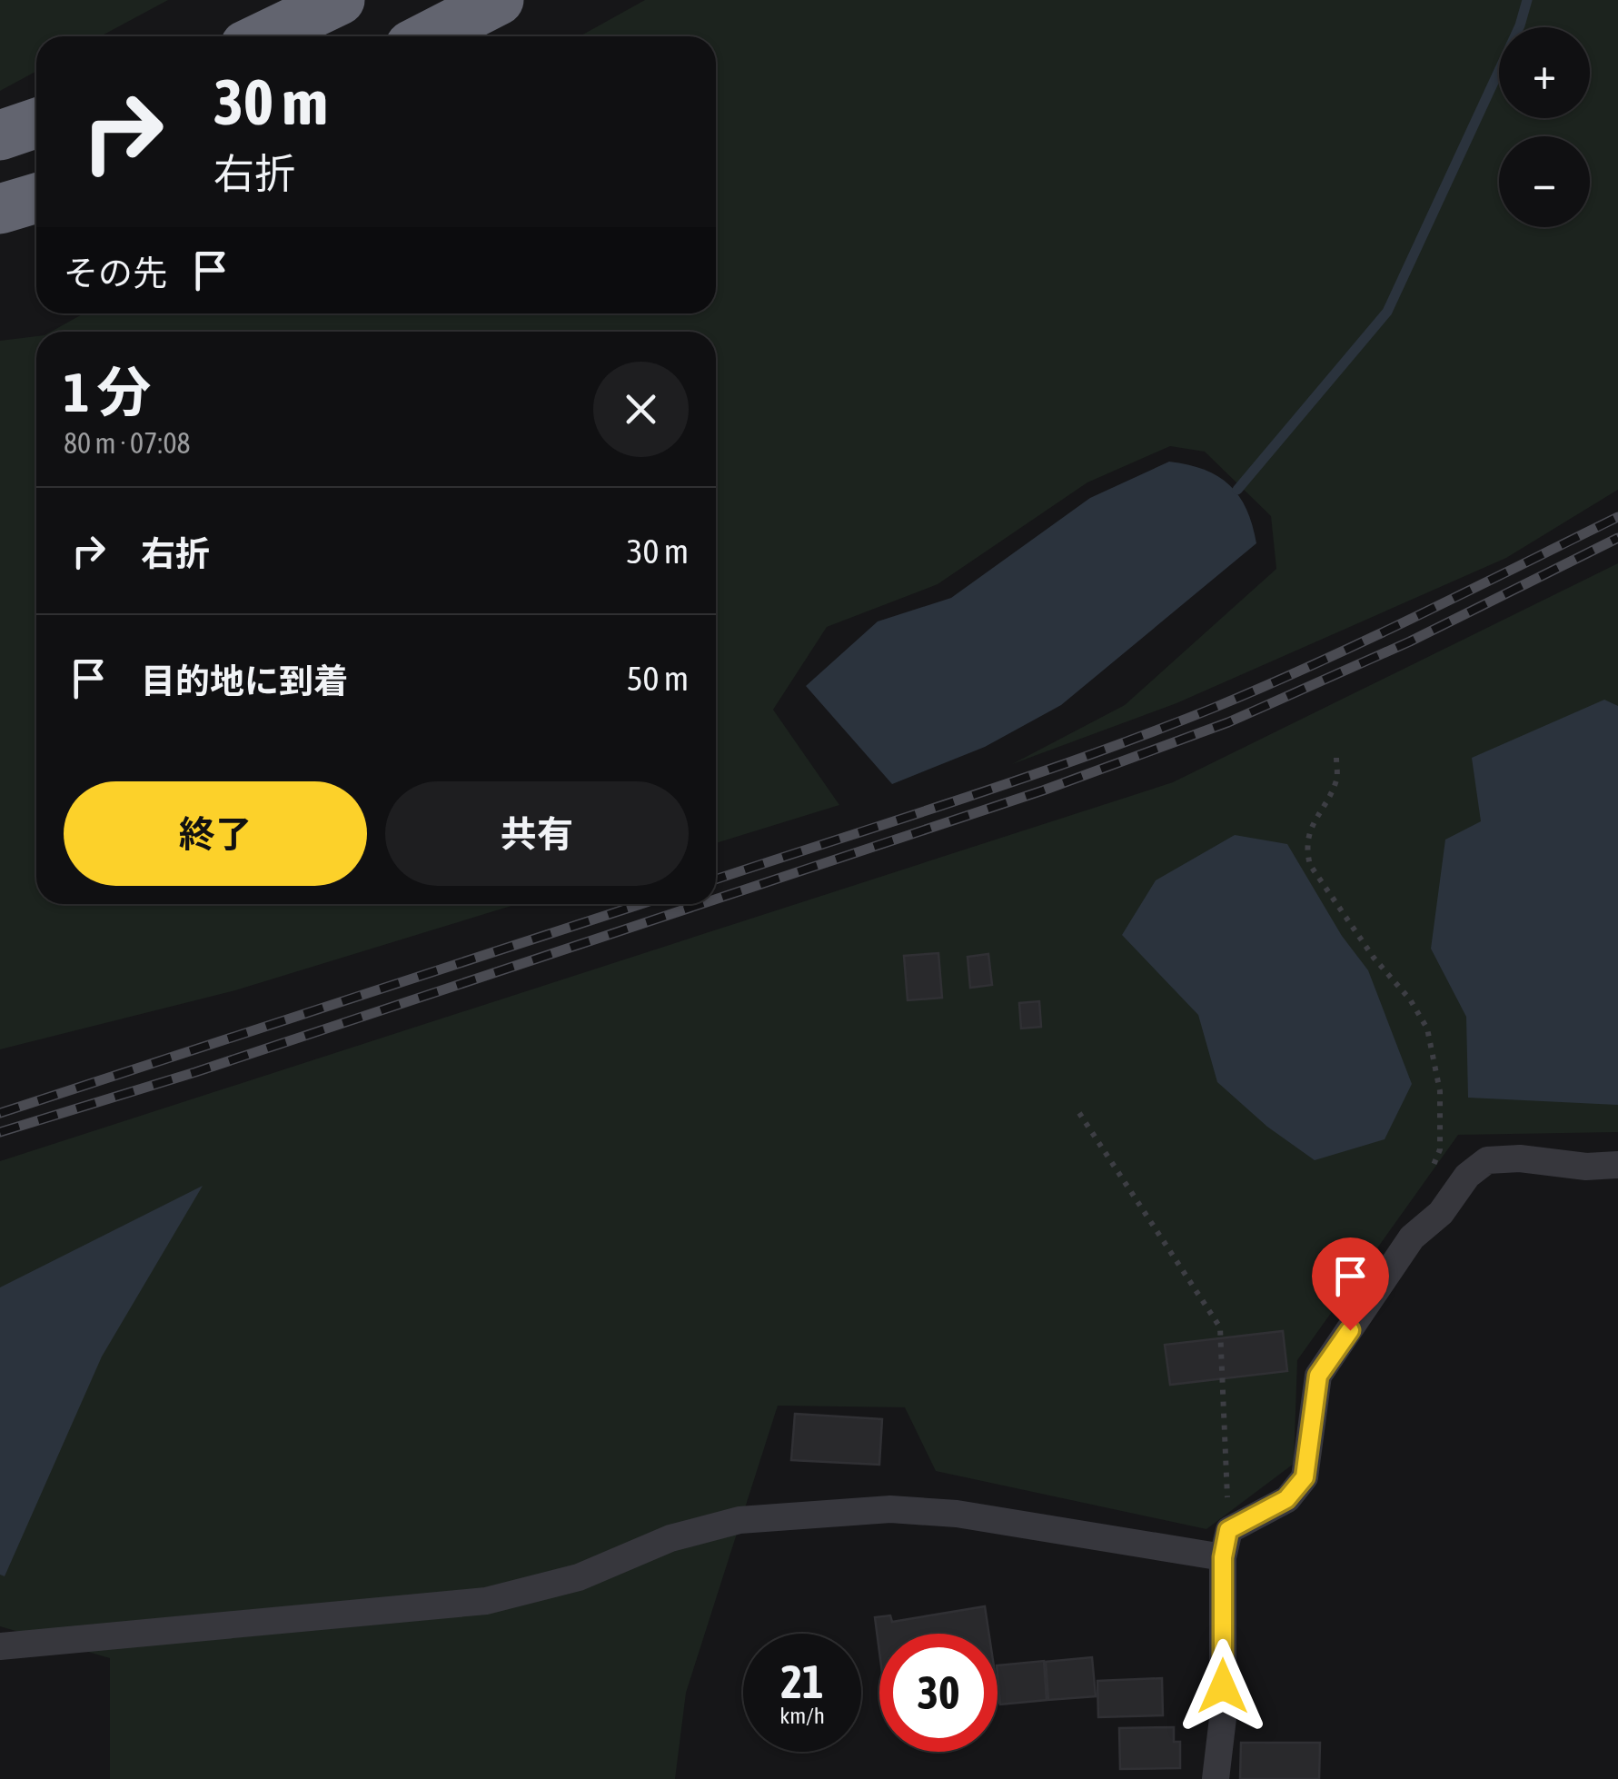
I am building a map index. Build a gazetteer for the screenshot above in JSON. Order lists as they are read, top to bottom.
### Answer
{
  "page": {
    "map_buttons": ["+", "−"],
    "turn": ["30 m", "右折"],
    "then": "その先",
    "heading": ["1 分", "80 m · 07:08"],
    "list": [
      {
        "name": "右折",
        "value": "30 m"
      },
      {
        "name": "目的地に到着",
        "value": "50 m"
      }
    ],
    "buttons": ["終了", "共有"],
    "speed": "21 km/h",
    "limit": "30"
  }
}
